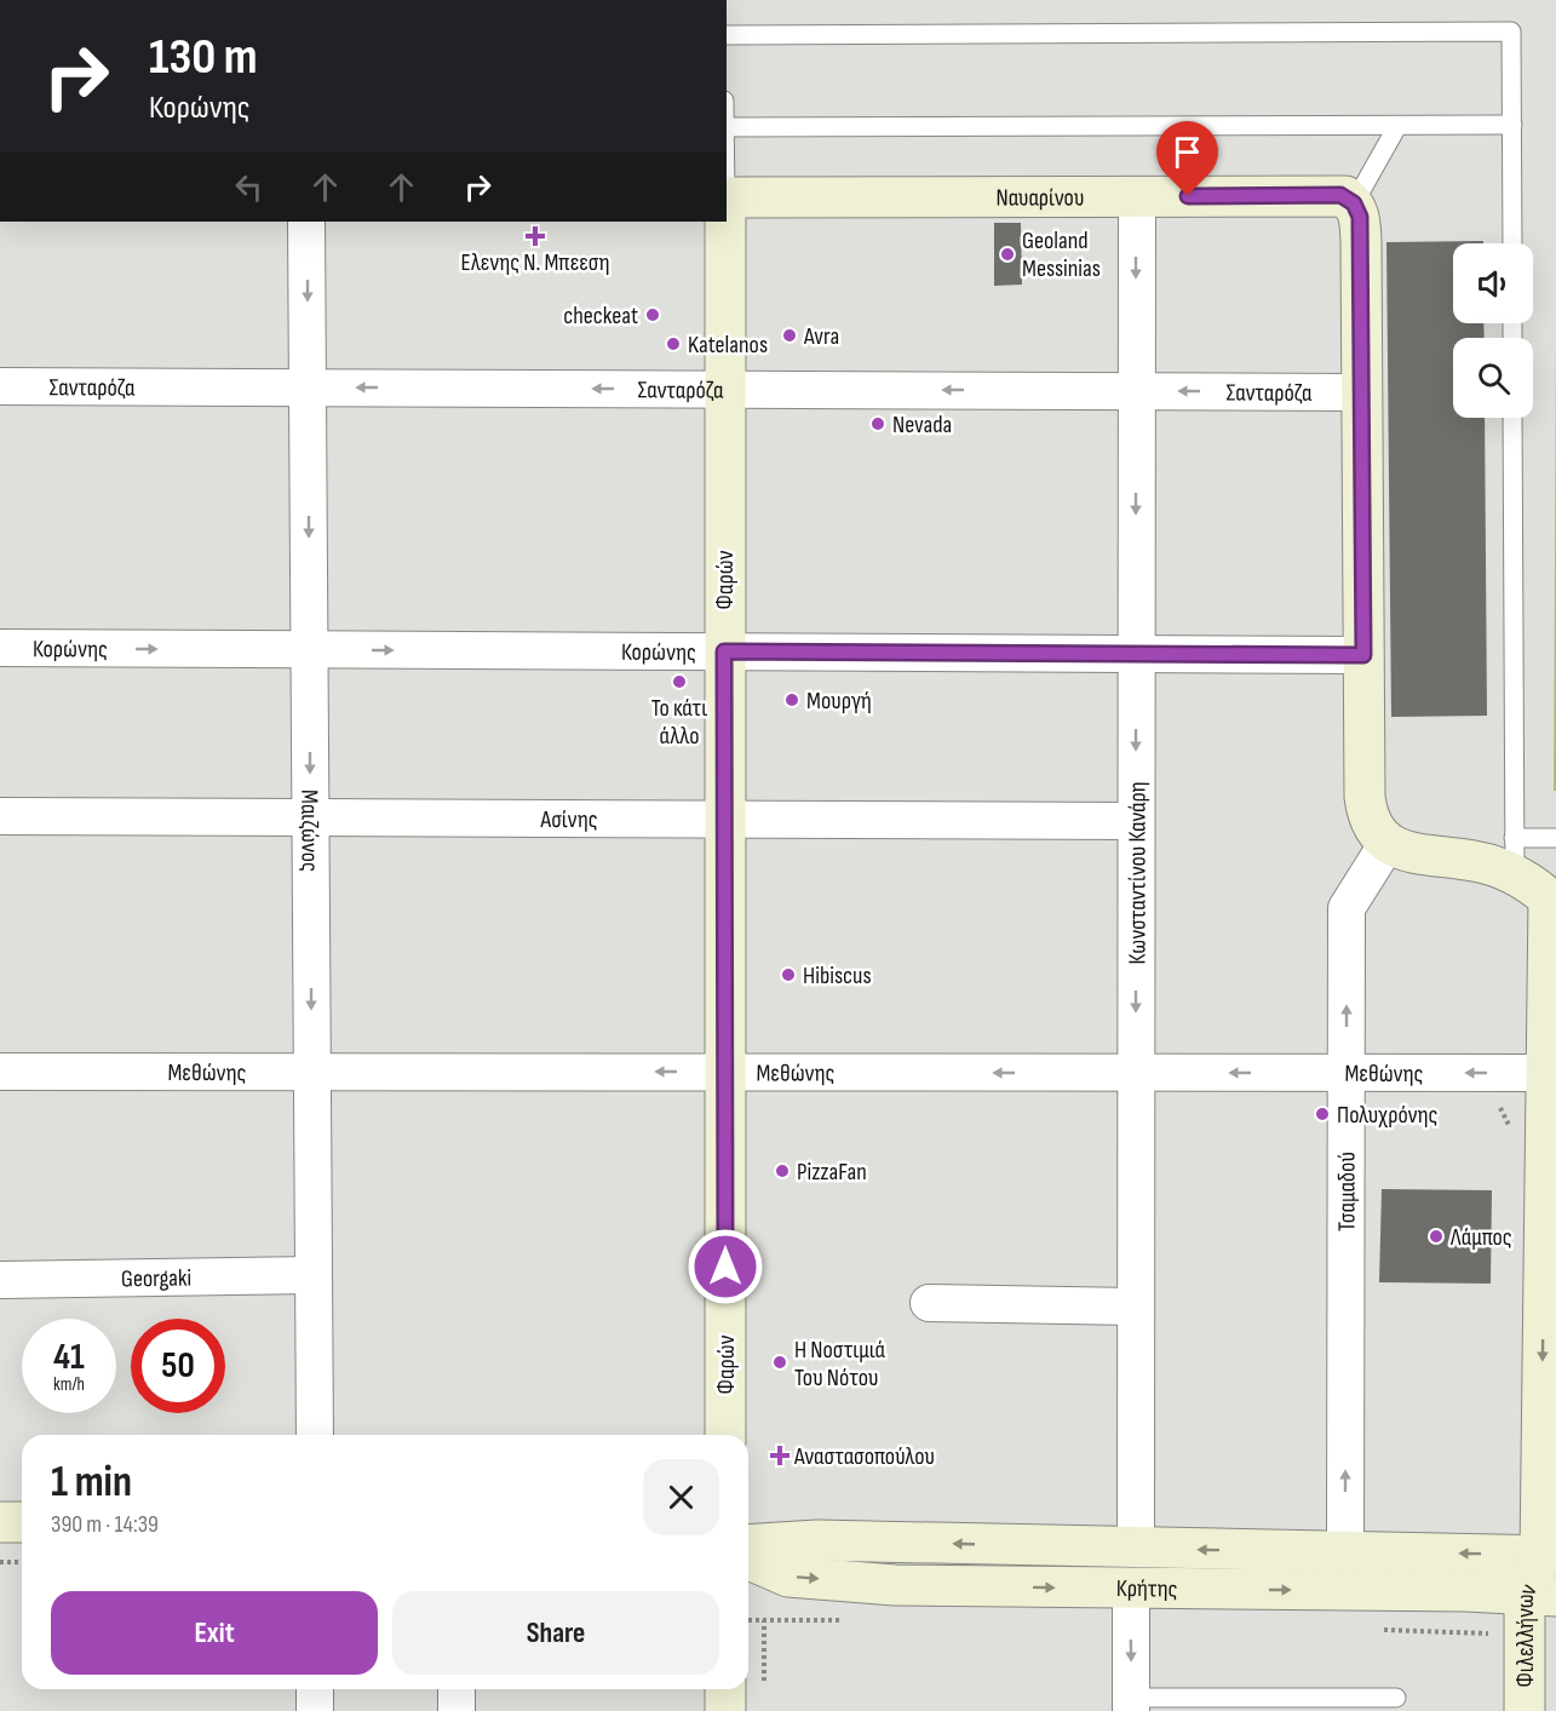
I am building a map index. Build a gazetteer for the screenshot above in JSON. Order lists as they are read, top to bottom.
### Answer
{
  "streets": {
    "main road": [
      "Ναυαρίνου",
      "Φαρών",
      "Κρήτης",
      "Φιλελλήνων"
    ],
    "street": [
      "Σανταρόζα",
      "Κορώνης",
      "Ασίνης",
      "Μαιζώνος",
      "Κωνσταντίνου Κανάρη",
      "Μεθώνης",
      "Τσαμαδού",
      "Georgaki"
    ]
  },
  "crossings": [
    ["Ναυαρίνου", "Κωνσταντίνου Κανάρη"],
    ["Σανταρόζα", "Φαρών"],
    ["Σανταρόζα", "Μαιζώνος"],
    ["Σανταρόζα", "Κωνσταντίνου Κανάρη"],
    ["Φαρών", "Κορώνης"],
    ["Φαρών", "Ασίνης"],
    ["Φαρών", "Μεθώνης"],
    ["Κορώνης", "Μαιζώνος"],
    ["Κορώνης", "Κωνσταντίνου Κανάρη"],
    ["Ασίνης", "Μαιζώνος"],
    ["Ασίνης", "Κωνσταντίνου Κανάρη"],
    ["Μαιζώνος", "Μεθώνης"],
    ["Μαιζώνος", "Georgaki"],
    ["Κωνσταντίνου Κανάρη", "Μεθώνης"],
    ["Κωνσταντίνου Κανάρη", "Κρήτης"],
    ["Μεθώνης", "Τσαμαδού"],
    ["Μεθώνης", "Φιλελλήνων"],
    ["Τσαμαδού", "Κρήτης"],
    ["Κρήτης", "Φιλελλήνων"]
  ],
  "one_way": [
    "Σανταρόζα",
    "Κορώνης",
    "Μαιζώνος",
    "Κωνσταντίνου Κανάρη",
    "Μεθώνης",
    "Τσαμαδού",
    "Φιλελλήνων"
  ],
  "places": {
    "health": ["Ελενης Ν. Μπεεση", "Αναστασοπούλου"],
    "other": [
      "Geoland Messinias",
      "checkeat",
      "Avra",
      "Katelanos",
      "Nevada",
      "Το κάτι άλλο",
      "Μουργή",
      "Hibiscus",
      "Πολυχρόνης",
      "PizzaFan",
      "Λάμπος",
      "Η Νοστιμιά Του Νότου"
    ]
  },
  "page": {
    "turn": ["130 m", "Κορώνης"],
    "speed": "41 km/h",
    "limit": "50",
    "heading": ["1 min", "390 m · 14:39"],
    "buttons": ["Exit", "Share"]
  }
}
